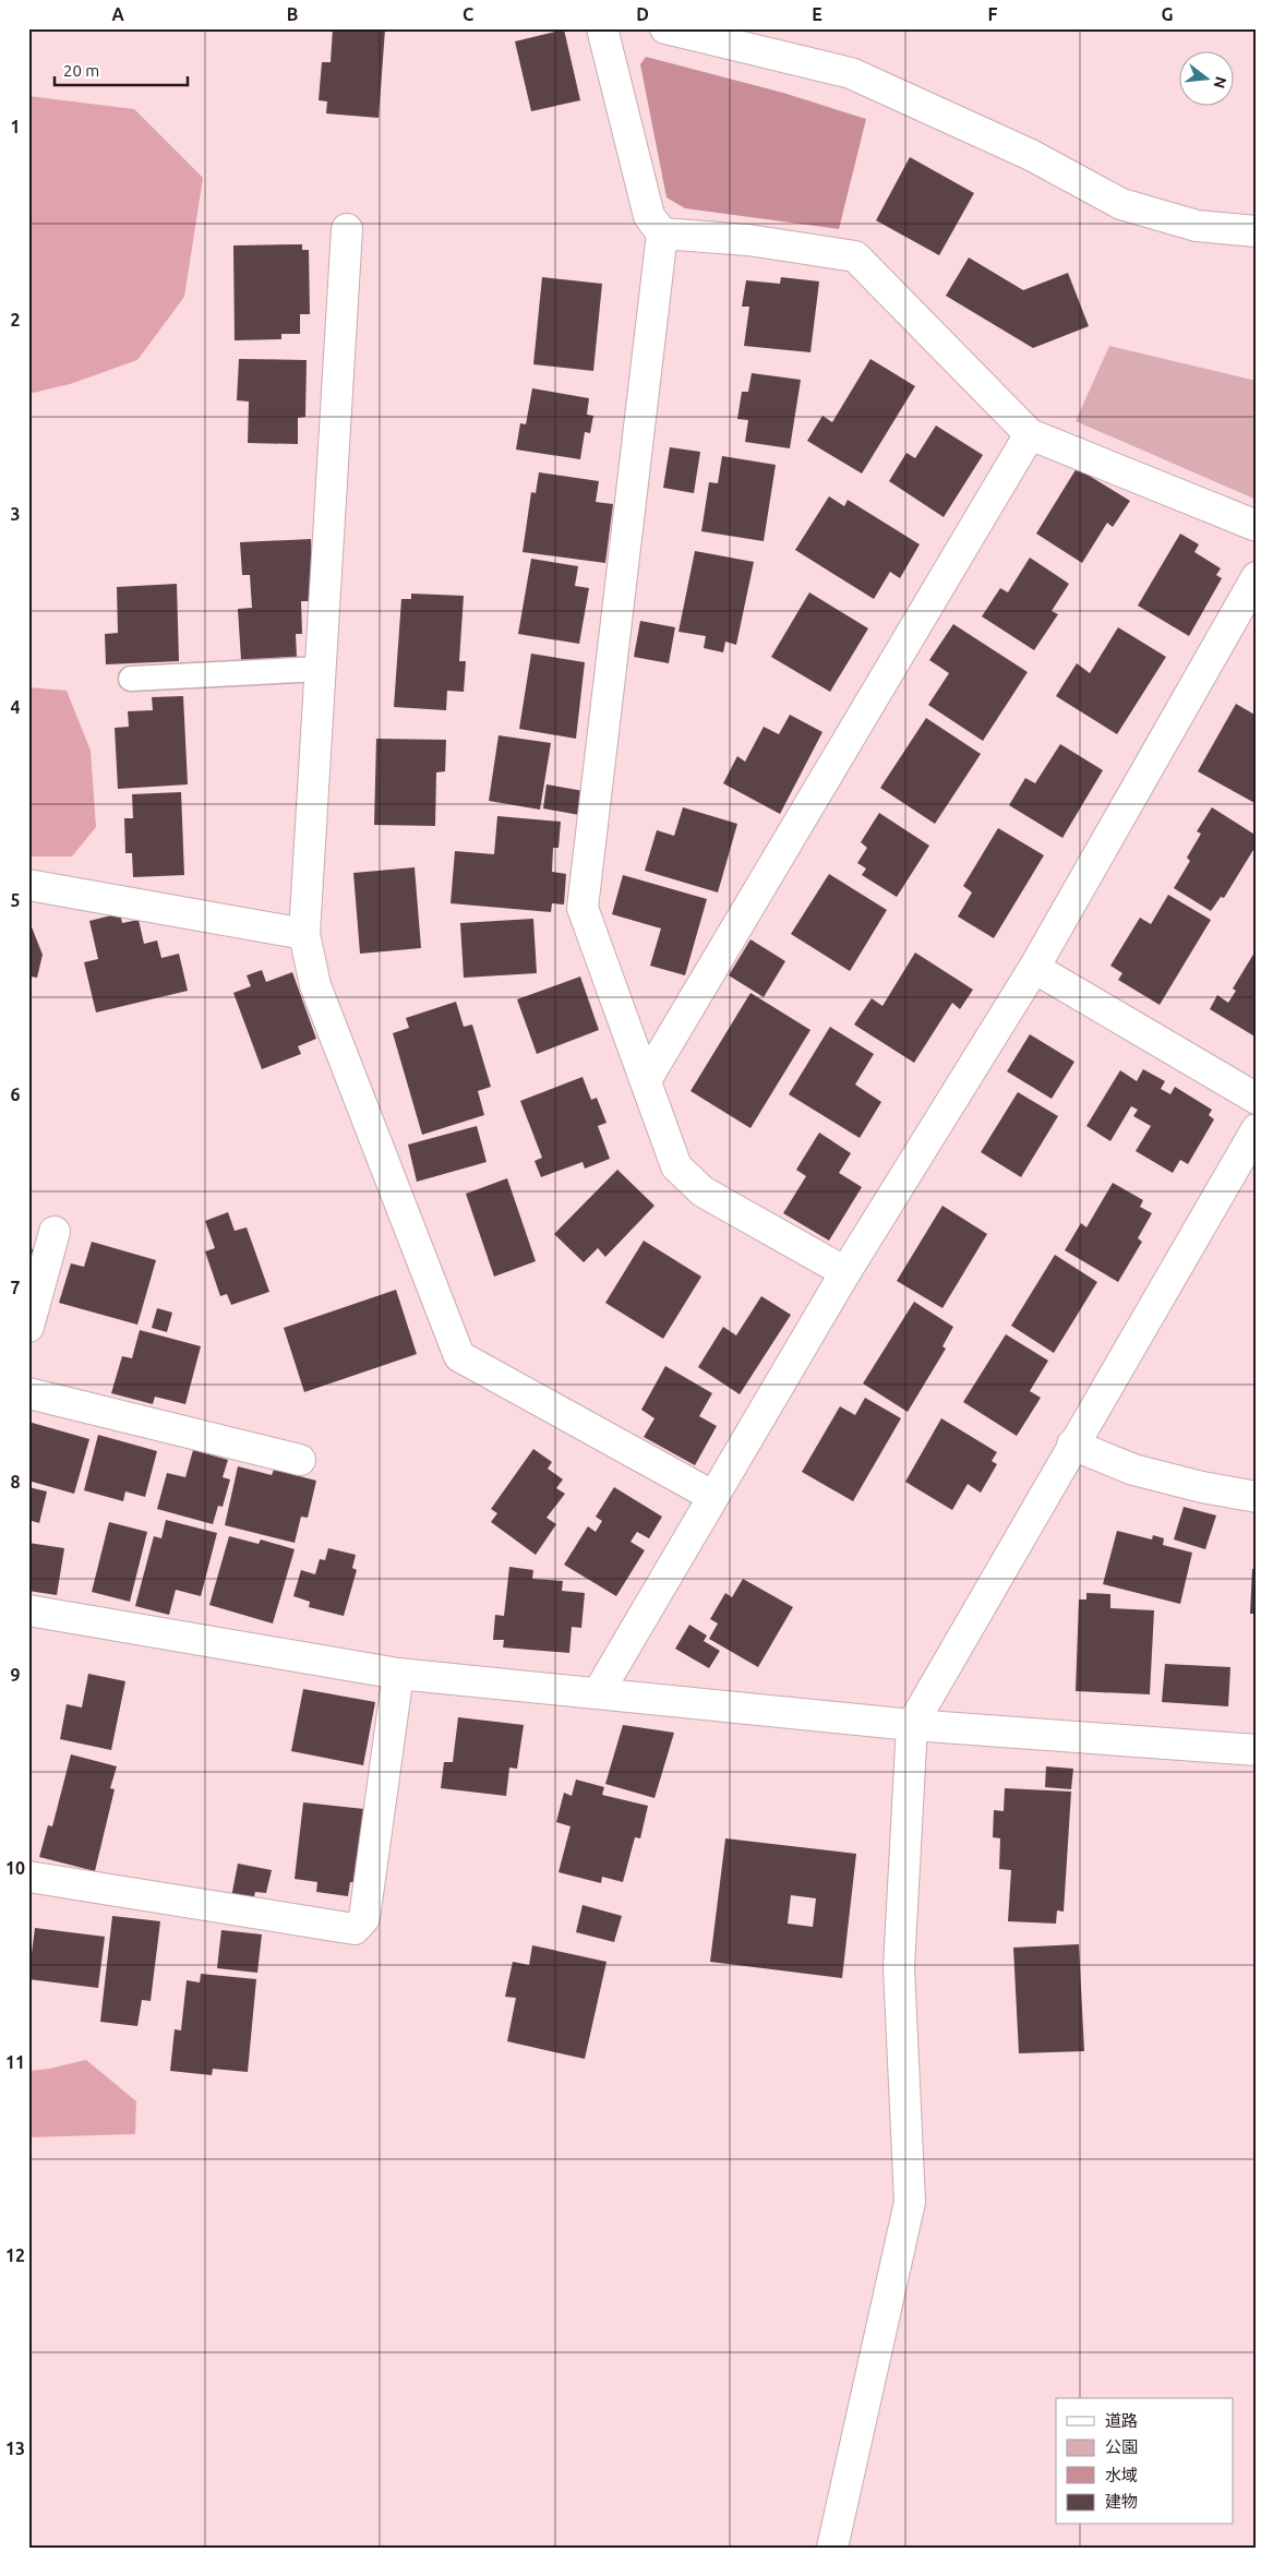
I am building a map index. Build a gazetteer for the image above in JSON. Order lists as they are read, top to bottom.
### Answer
{
  "legend": [
    "道路",
    "公園",
    "水域",
    "建物"
  ],
  "scale_bar": "20 m",
  "north": "right",
  "grid": {
    "columns": [
      "A",
      "B",
      "C",
      "D",
      "E",
      "F",
      "G"
    ],
    "rows": [
      "1",
      "2",
      "3",
      "4",
      "5",
      "6",
      "7",
      "8",
      "9",
      "10",
      "11",
      "12",
      "13"
    ]
  }
}
